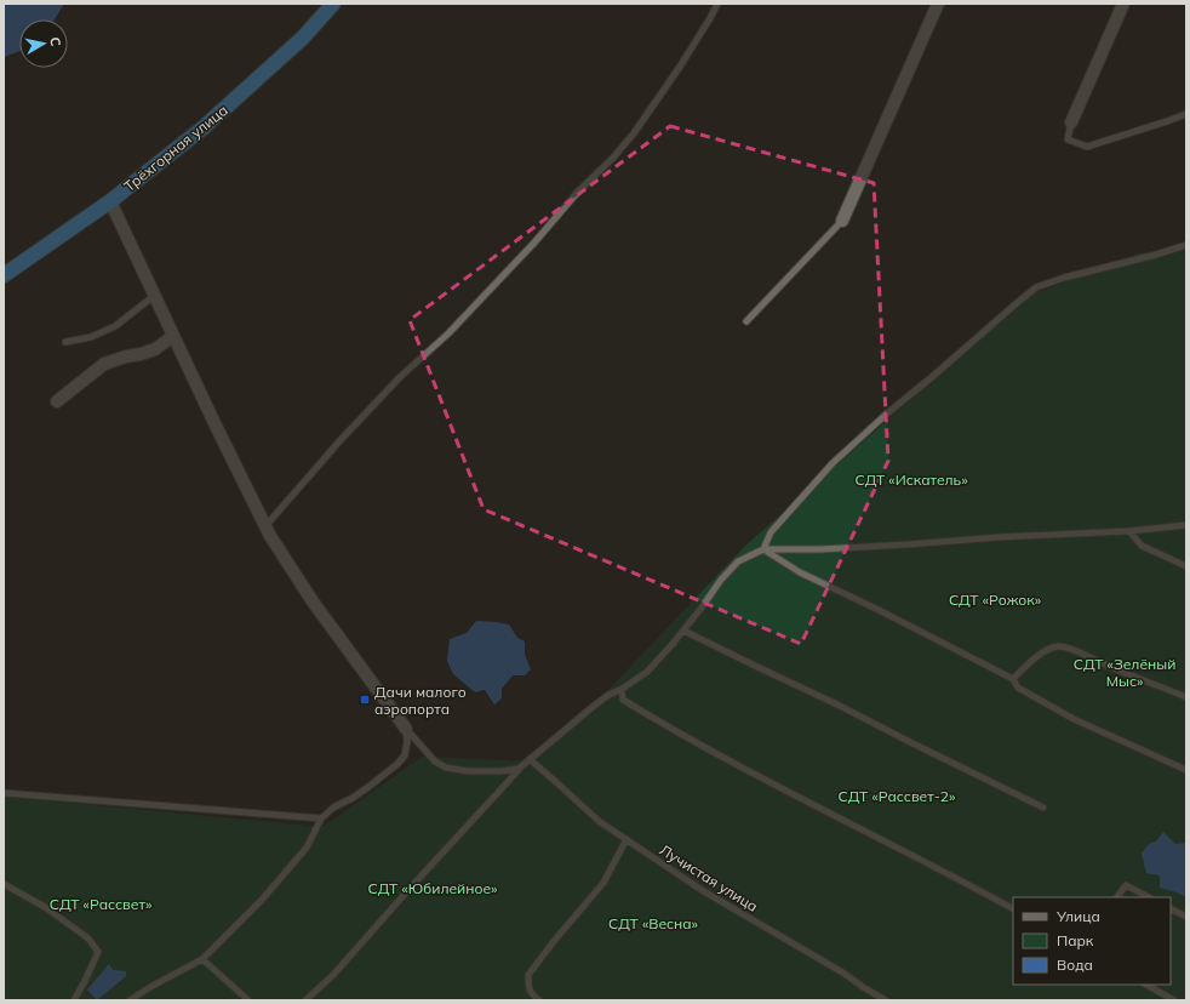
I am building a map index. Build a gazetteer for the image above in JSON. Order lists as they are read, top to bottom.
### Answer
{
  "streets": {
    "highway": ["Трёхгорная улица"],
    "lane": ["Лучистая улица"]
  },
  "parks": [
    "СДТ «Искатель»",
    "СДТ «Рожок»",
    "СДТ «Зелёный Мыс»",
    "СДТ «Рассвет-2»",
    "СДТ «Юбилейное»",
    "СДТ «Рассвет»",
    "СДТ «Весна»"
  ],
  "places": {
    "transit": ["Дачи малого аэропорта"]
  },
  "legend": ["Улица", "Парк", "Вода"],
  "north": "right"
}
